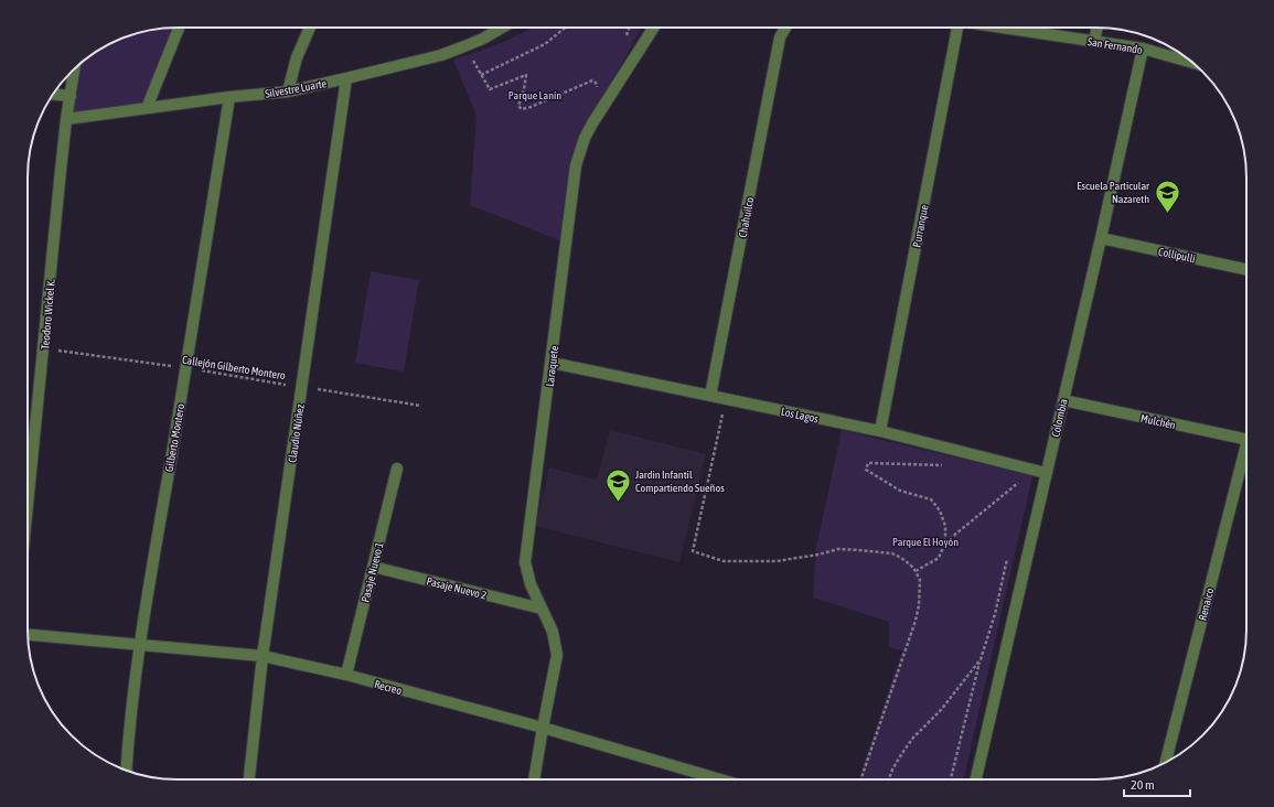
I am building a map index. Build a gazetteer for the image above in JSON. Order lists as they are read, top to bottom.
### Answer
{
  "streets": {
    "street": [
      "San Fernando",
      "Silvestre Luarte",
      "Chahuilco",
      "Purranque",
      "Collipulli",
      "Teodoro Wickel K.",
      "Laraquete",
      "Los Lagos",
      "Colombia",
      "Mulchén",
      "Claudio Núñez",
      "Gilberto Montero",
      "Pasaje Nuevo 1",
      "Pasaje Nuevo 2",
      "Renaico",
      "Recreo"
    ],
    "path": ["Callejón Gilberto Montero"]
  },
  "crossings": [
    ["San Fernando", "Colombia"],
    ["Silvestre Luarte", "Teodoro Wickel K."],
    ["Silvestre Luarte", "Claudio Núñez"],
    ["Silvestre Luarte", "Gilberto Montero"],
    ["Chahuilco", "Los Lagos"],
    ["Purranque", "Los Lagos"],
    ["Collipulli", "Colombia"],
    ["Teodoro Wickel K.", "Callejón Gilberto Montero"],
    ["Laraquete", "Los Lagos"],
    ["Laraquete", "Pasaje Nuevo 2"],
    ["Laraquete", "Recreo"],
    ["Callejón Gilberto Montero", "Claudio Núñez"],
    ["Callejón Gilberto Montero", "Gilberto Montero"],
    ["Los Lagos", "Colombia"],
    ["Colombia", "Mulchén"],
    ["Claudio Núñez", "Recreo"],
    ["Gilberto Montero", "Recreo"],
    ["Pasaje Nuevo 1", "Pasaje Nuevo 2"],
    ["Pasaje Nuevo 1", "Recreo"]
  ],
  "parks": ["Parque Lanín", "Parque El Hoyón"],
  "places": {
    "school or university": ["Escuela Particular Nazareth", "Jardin Infantil Compartiendo Sueños"]
  },
  "scale_bar": "20 m"
}
